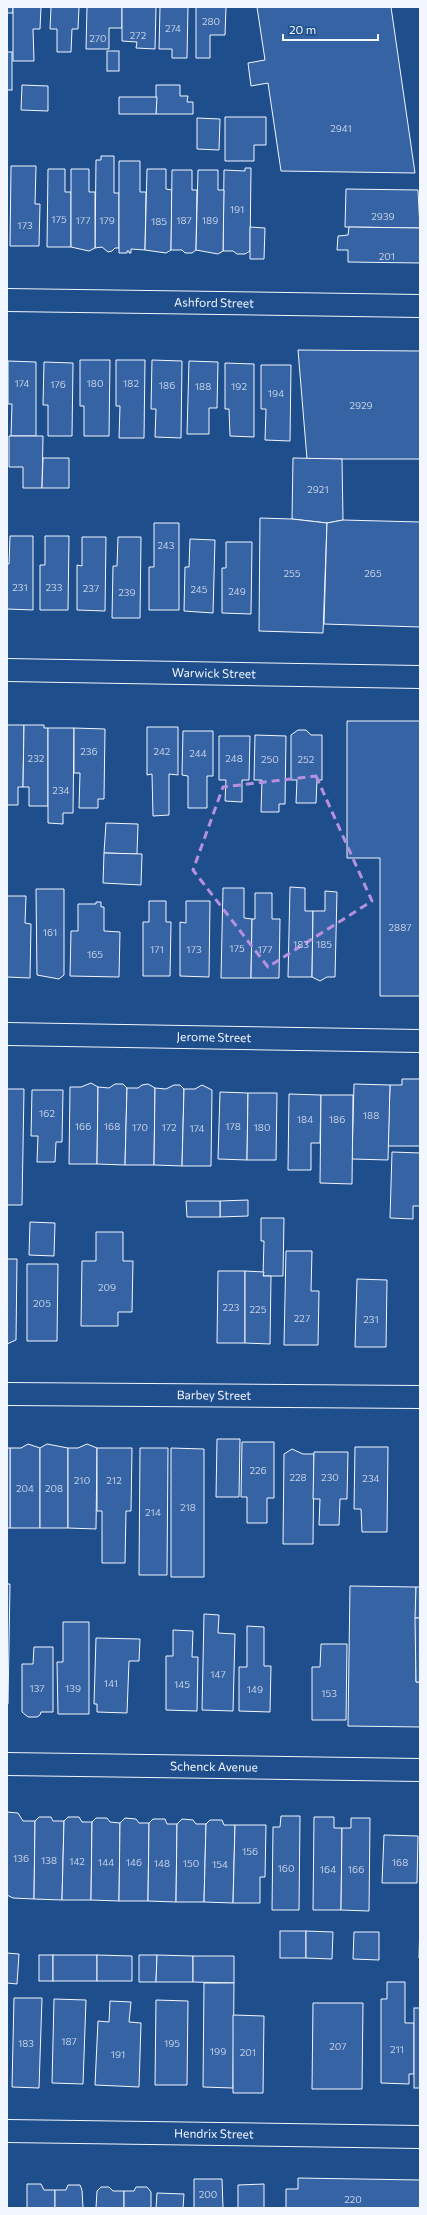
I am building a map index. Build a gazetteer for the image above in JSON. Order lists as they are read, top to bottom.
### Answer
{
  "streets": {
    "street": [
      "Ashford Street",
      "Warwick Street",
      "Jerome Street",
      "Barbey Street",
      "Schenck Avenue",
      "Hendrix Street"
    ]
  },
  "house_numbers": [
    "280",
    "274",
    "272",
    "270",
    "2941",
    "191",
    "2939",
    "175",
    "177",
    "179",
    "187",
    "189",
    "185",
    "173",
    "201",
    "174",
    "180",
    "182",
    "176",
    "186",
    "188",
    "192",
    "194",
    "2929",
    "2921",
    "243",
    "255",
    "265",
    "231",
    "233",
    "237",
    "245",
    "249",
    "239",
    "236",
    "242",
    "244",
    "232",
    "248",
    "250",
    "252",
    "234",
    "2887",
    "161",
    "183",
    "185",
    "175",
    "171",
    "173",
    "177",
    "165",
    "162",
    "188",
    "184",
    "186",
    "166",
    "168",
    "178",
    "170",
    "172",
    "180",
    "174",
    "209",
    "205",
    "223",
    "225",
    "227",
    "231",
    "226",
    "228",
    "230",
    "234",
    "210",
    "212",
    "204",
    "208",
    "218",
    "214",
    "147",
    "141",
    "145",
    "137",
    "139",
    "149",
    "153",
    "156",
    "136",
    "138",
    "142",
    "144",
    "146",
    "168",
    "148",
    "150",
    "154",
    "160",
    "164",
    "166",
    "187",
    "183",
    "195",
    "207",
    "211",
    "199",
    "201",
    "191",
    "200",
    "220"
  ],
  "scale_bar": "20 m"
}
